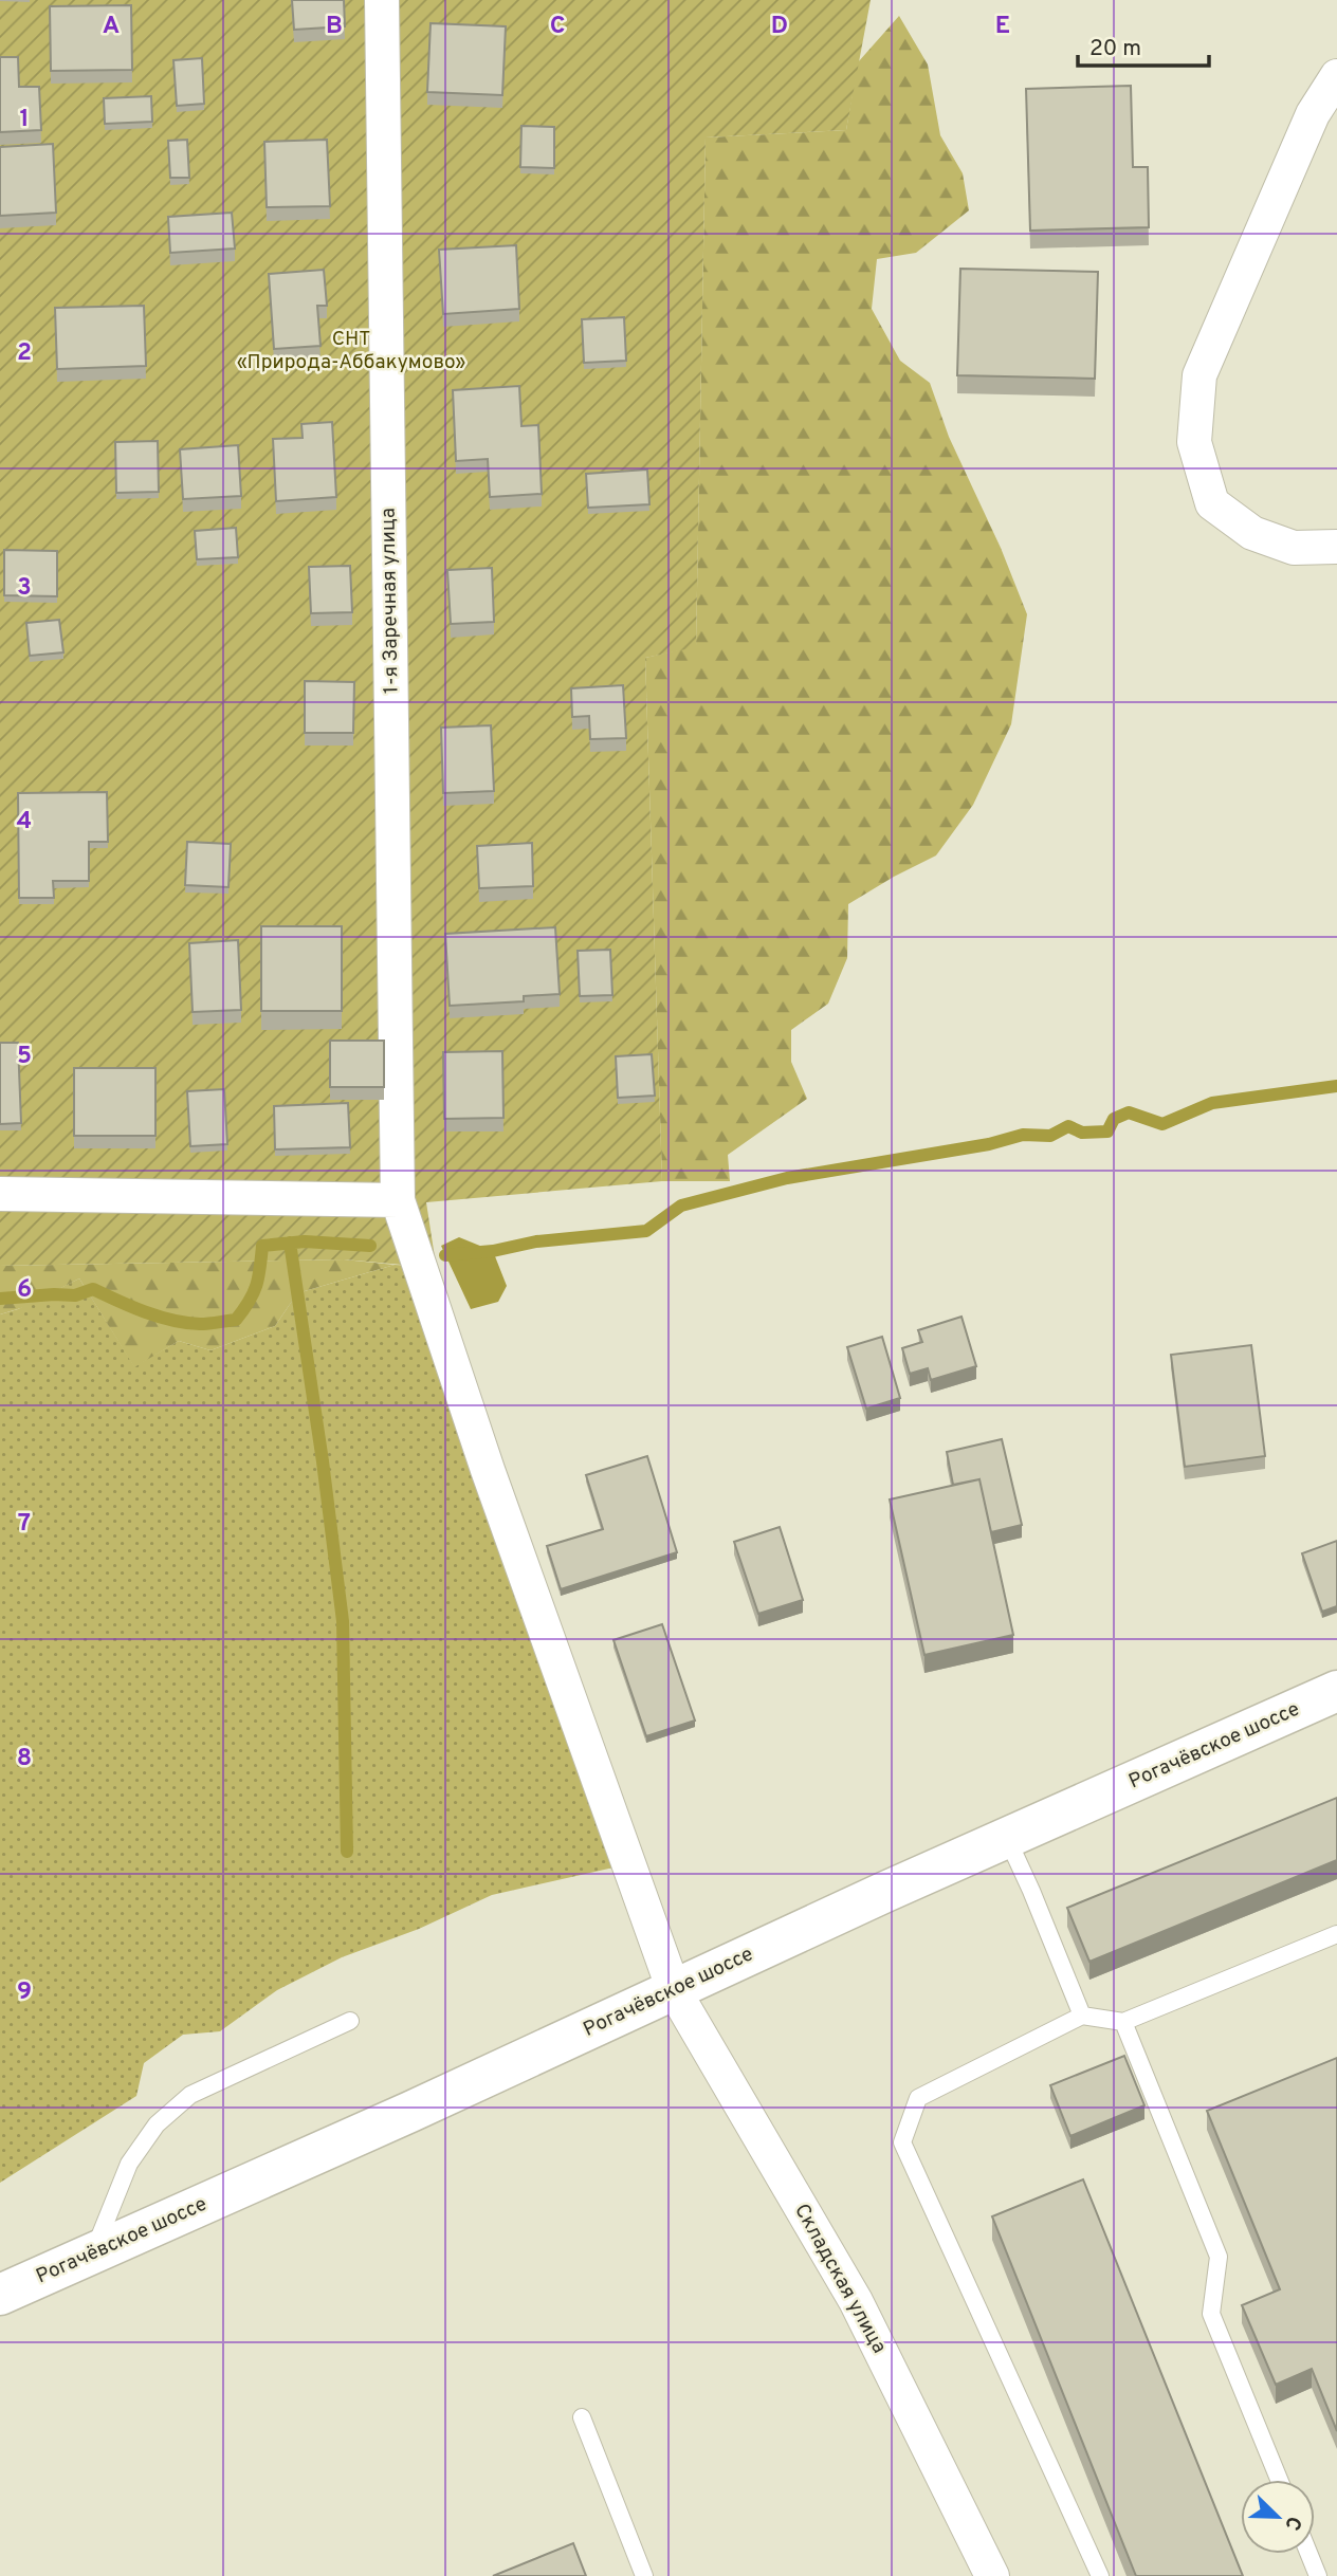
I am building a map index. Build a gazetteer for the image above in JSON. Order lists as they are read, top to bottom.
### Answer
{
  "streets": {
    "main road": ["Рогачёвское шоссе"],
    "street": ["1-я Заречная улица", "Складская улица"]
  },
  "crossings": [
    ["1-я Заречная улица", "Рогачёвское шоссе"],
    ["1-я Заречная улица", "Складская улица"],
    ["Рогачёвское шоссе", "Складская улица"]
  ],
  "parks": ["СНТ «Природа-Аббакумово»"],
  "scale_bar": "20 m",
  "north": "bottom right",
  "grid": {
    "columns": [
      "A",
      "B",
      "C",
      "D",
      "E"
    ],
    "rows": [
      "1",
      "2",
      "3",
      "4",
      "5",
      "6",
      "7",
      "8",
      "9"
    ]
  }
}
